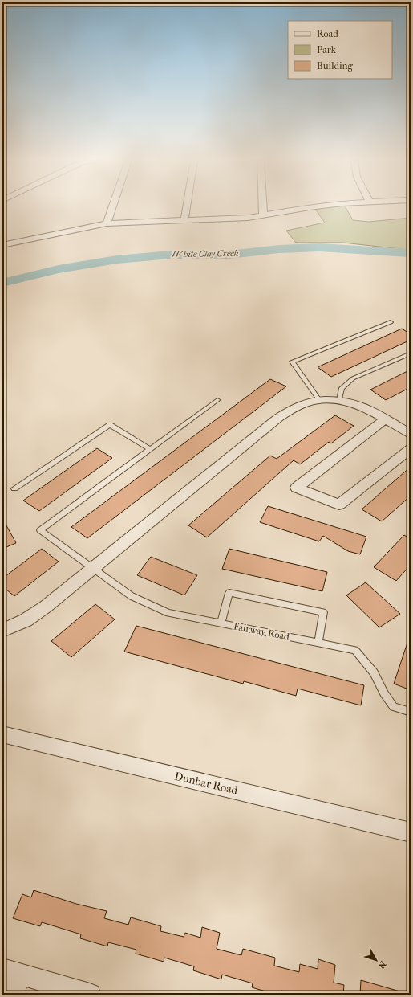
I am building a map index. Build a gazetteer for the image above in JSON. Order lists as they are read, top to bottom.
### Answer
{
  "streets": {
    "street": ["Dunbar Road"],
    "lane": ["Fairway Road"]
  },
  "water": ["White Clay Creek"],
  "legend": ["Road", "Park", "Building"],
  "north": "bottom right"
}
